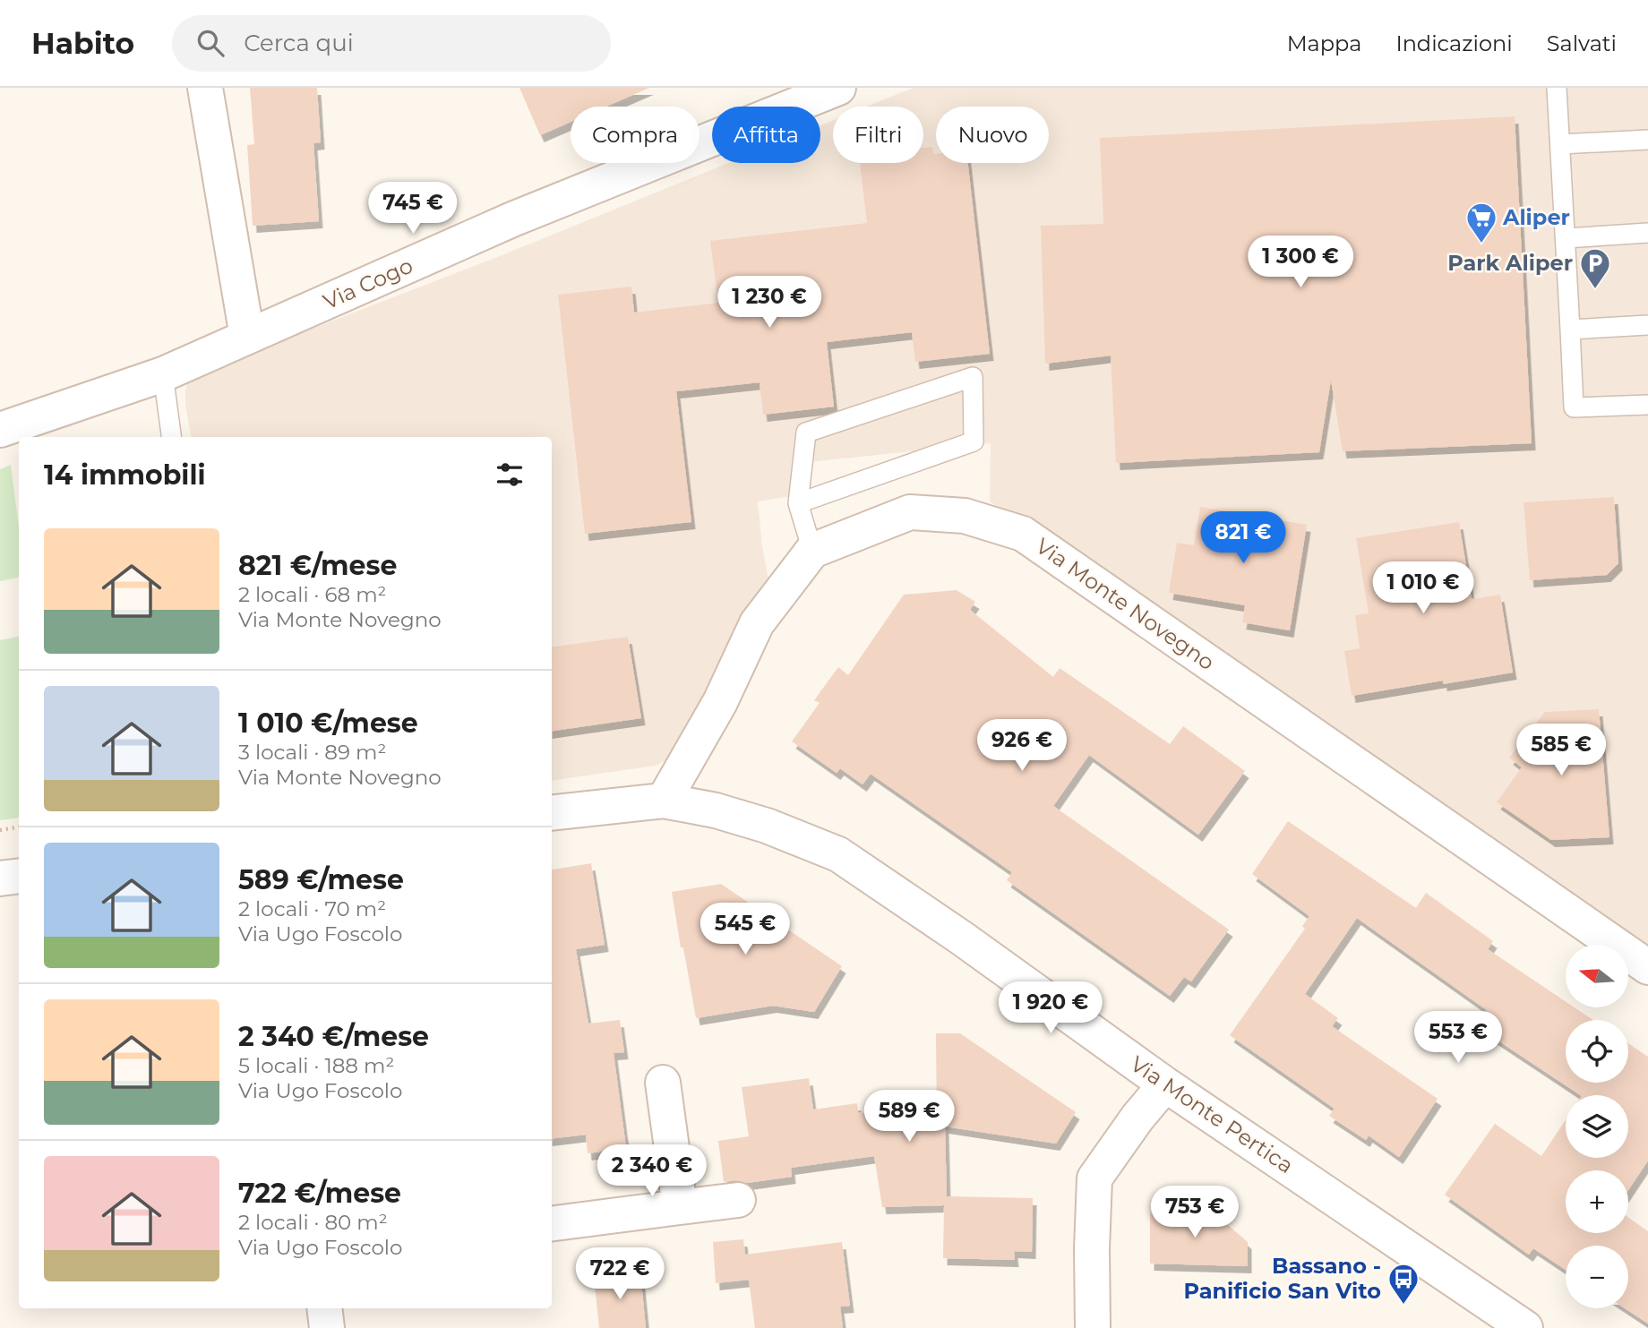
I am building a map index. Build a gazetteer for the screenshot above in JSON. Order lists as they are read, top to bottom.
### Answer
{
  "streets": {
    "street": ["Via Cogo", "Via Monte Novegno", "Via Monte Pertica"]
  },
  "places": {
    "supermarket": ["Aliper"],
    "parking": ["Park Aliper"],
    "bus stop": ["Bassano - Panificio San Vito"]
  },
  "north": "left",
  "page": {
    "header": "Habito",
    "search": "Cerca qui",
    "nav": ["Mappa", "Indicazioni", "Salvati"],
    "chip": [
      "Compra",
      "Affitta",
      "Filtri",
      "Nuovo"
    ],
    "price": [
      "745 €",
      "1 300 €",
      "1 230 €",
      "821 €",
      "1 010 €",
      "926 €",
      "585 €",
      "545 €",
      "1 920 €",
      "553 €",
      "589 €",
      "2 340 €",
      "753 €",
      "722 €"
    ],
    "heading": "14 immobili",
    "list": [
      {
        "name": "821 €/mese",
        "note": "2 locali · 68 m² · Via Monte Novegno"
      },
      {
        "name": "1 010 €/mese",
        "note": "3 locali · 89 m² · Via Monte Novegno"
      },
      {
        "name": "589 €/mese",
        "note": "2 locali · 70 m² · Via Ugo Foscolo"
      },
      {
        "name": "2 340 €/mese",
        "note": "5 locali · 188 m² · Via Ugo Foscolo"
      },
      {
        "name": "722 €/mese",
        "note": "2 locali · 80 m² · Via Ugo Foscolo"
      }
    ],
    "map_buttons": ["+", "−"]
  }
}
